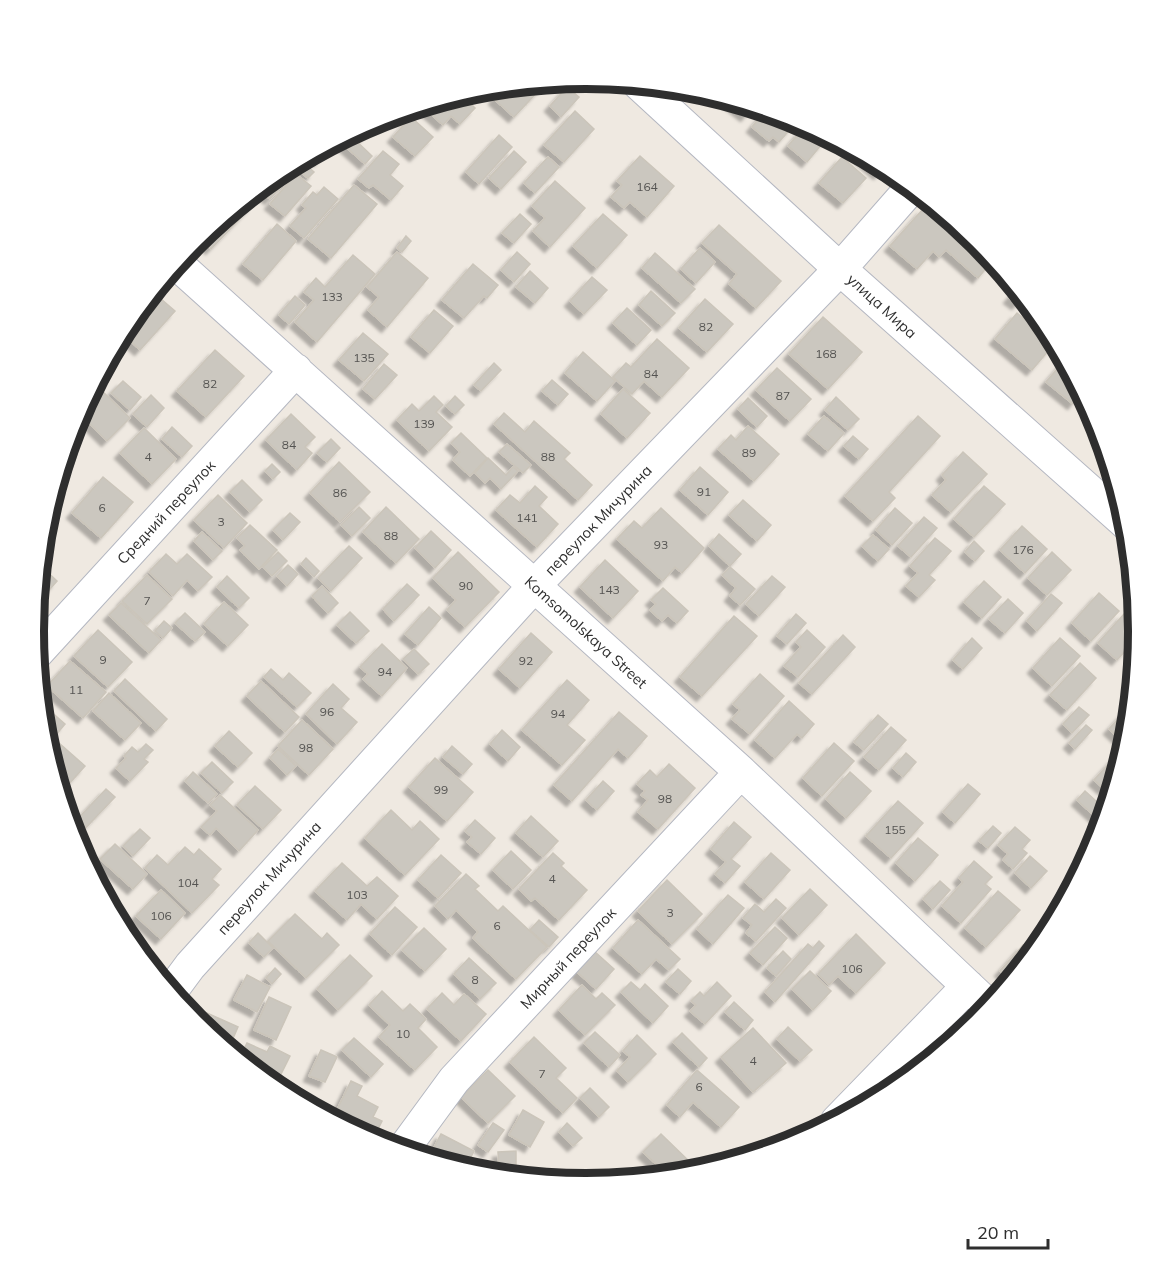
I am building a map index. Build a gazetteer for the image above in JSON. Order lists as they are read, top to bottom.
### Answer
{
  "streets": {
    "street": [
      "улица Мира",
      "Средний переулок",
      "переулок Мичурина",
      "Komsomolskaya Street",
      "Мирный переулок"
    ]
  },
  "crossings": [
    ["улица Мира", "переулок Мичурина"],
    ["Средний переулок", "Komsomolskaya Street"],
    ["переулок Мичурина", "Komsomolskaya Street"],
    ["Komsomolskaya Street", "Мирный переулок"]
  ],
  "house_numbers": [
    "164",
    "133",
    "82",
    "168",
    "135",
    "84",
    "82",
    "87",
    "139",
    "84",
    "89",
    "4",
    "88",
    "91",
    "86",
    "6",
    "141",
    "3",
    "88",
    "93",
    "176",
    "90",
    "143",
    "7",
    "9",
    "92",
    "94",
    "11",
    "96",
    "94",
    "98",
    "99",
    "98",
    "155",
    "4",
    "104",
    "103",
    "3",
    "106",
    "6",
    "106",
    "8",
    "10",
    "4",
    "7",
    "6"
  ],
  "scale_bar": "20 m"
}
